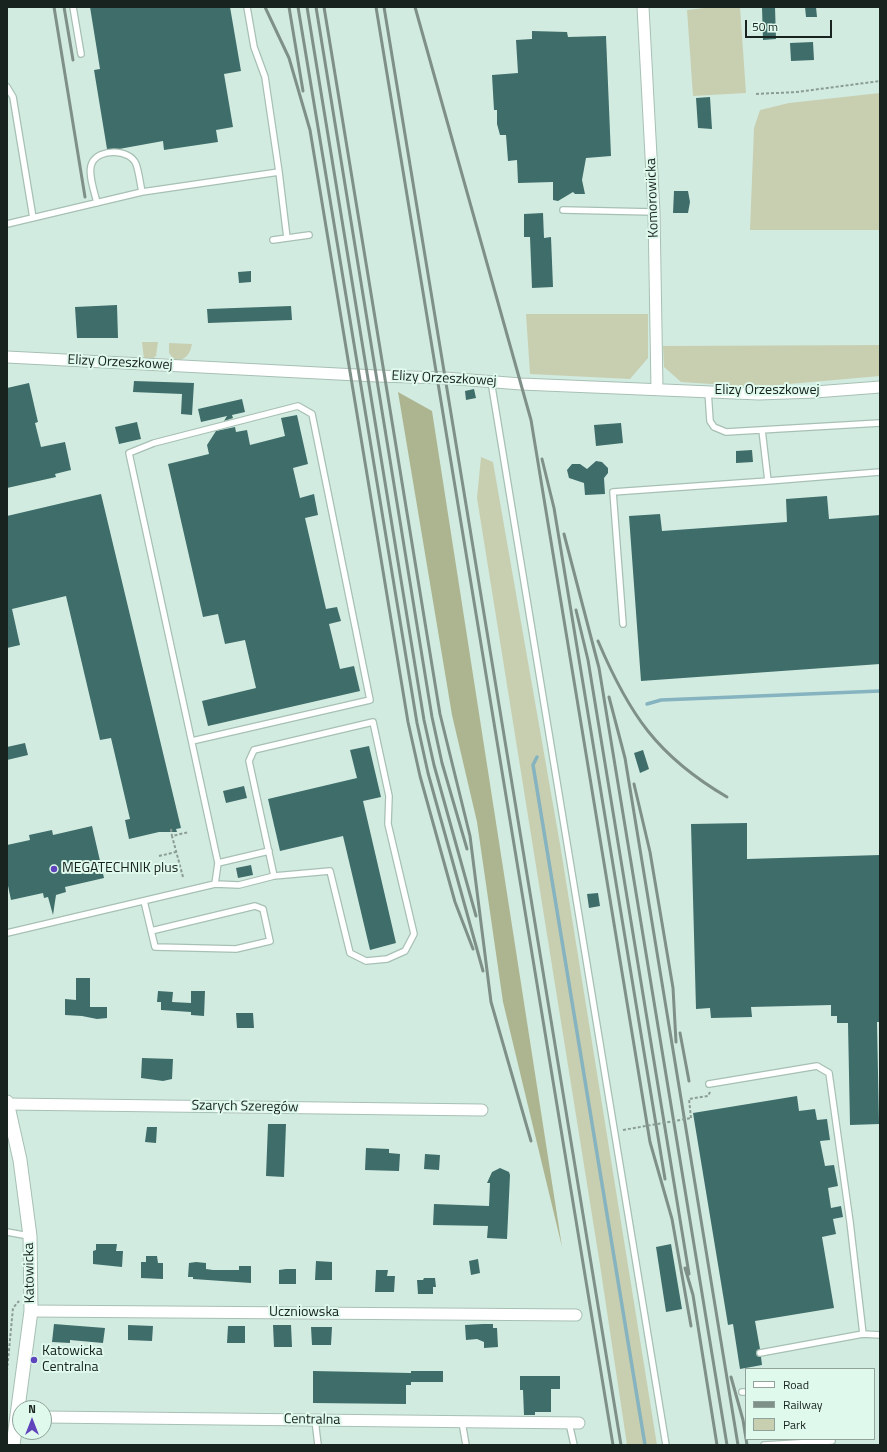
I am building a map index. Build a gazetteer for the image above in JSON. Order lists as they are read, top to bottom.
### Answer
{
  "streets": {
    "street": [
      "Komorowicka",
      "Elizy Orzeszkowej",
      "Szarych Szeregów",
      "Katowicka",
      "Uczniowska",
      "Centralna"
    ]
  },
  "crossings": [
    ["Komorowicka", "Elizy Orzeszkowej"],
    ["Szarych Szeregów", "Katowicka"],
    ["Katowicka", "Uczniowska"]
  ],
  "places": ["MEGATECHNIK plus", "Katowicka Centralna"],
  "legend": ["Road", "Railway", "Park"],
  "scale_bar": "50 m",
  "north": "top"
}
